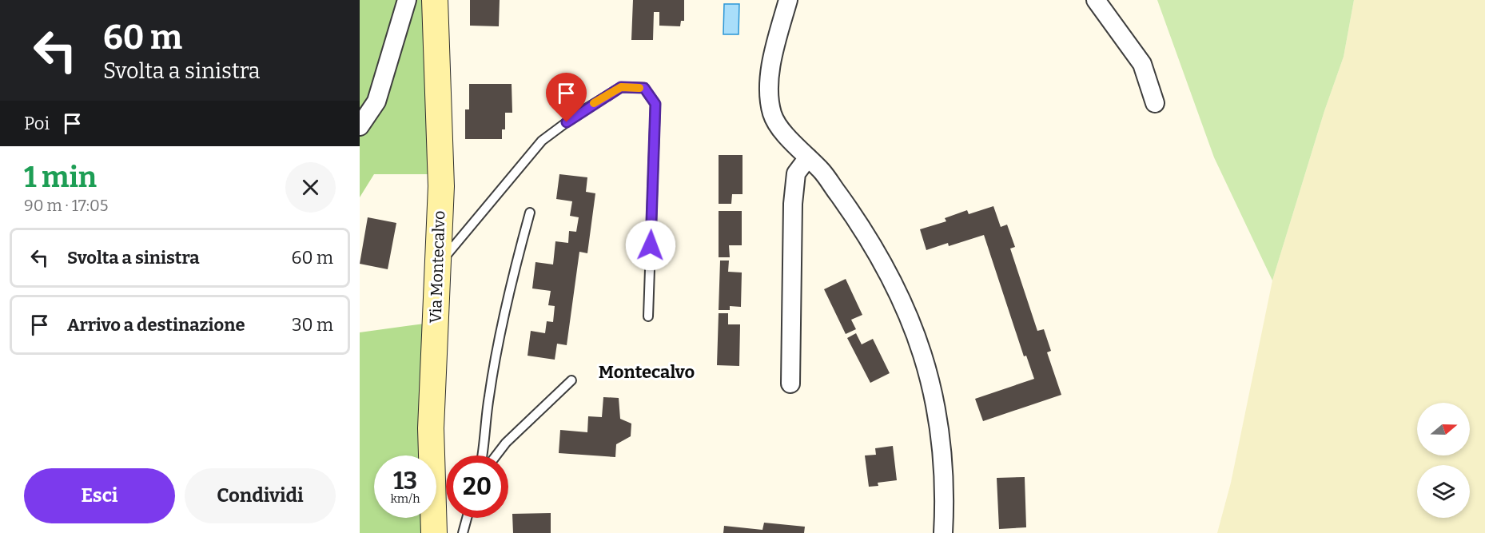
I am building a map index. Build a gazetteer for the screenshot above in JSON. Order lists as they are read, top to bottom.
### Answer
{
  "streets": {
    "street": ["Via Montecalvo"]
  },
  "districts": ["Montecalvo"],
  "north": "right",
  "page": {
    "turn": ["60 m", "Svolta a sinistra"],
    "then": "Poi",
    "heading": ["1 min", "90 m · 17:05"],
    "list": [
      {
        "name": "Svolta a sinistra",
        "value": "60 m"
      },
      {
        "name": "Arrivo a destinazione",
        "value": "30 m"
      }
    ],
    "speed": "13 km/h",
    "limit": "20",
    "buttons": ["Esci", "Condividi"]
  }
}
